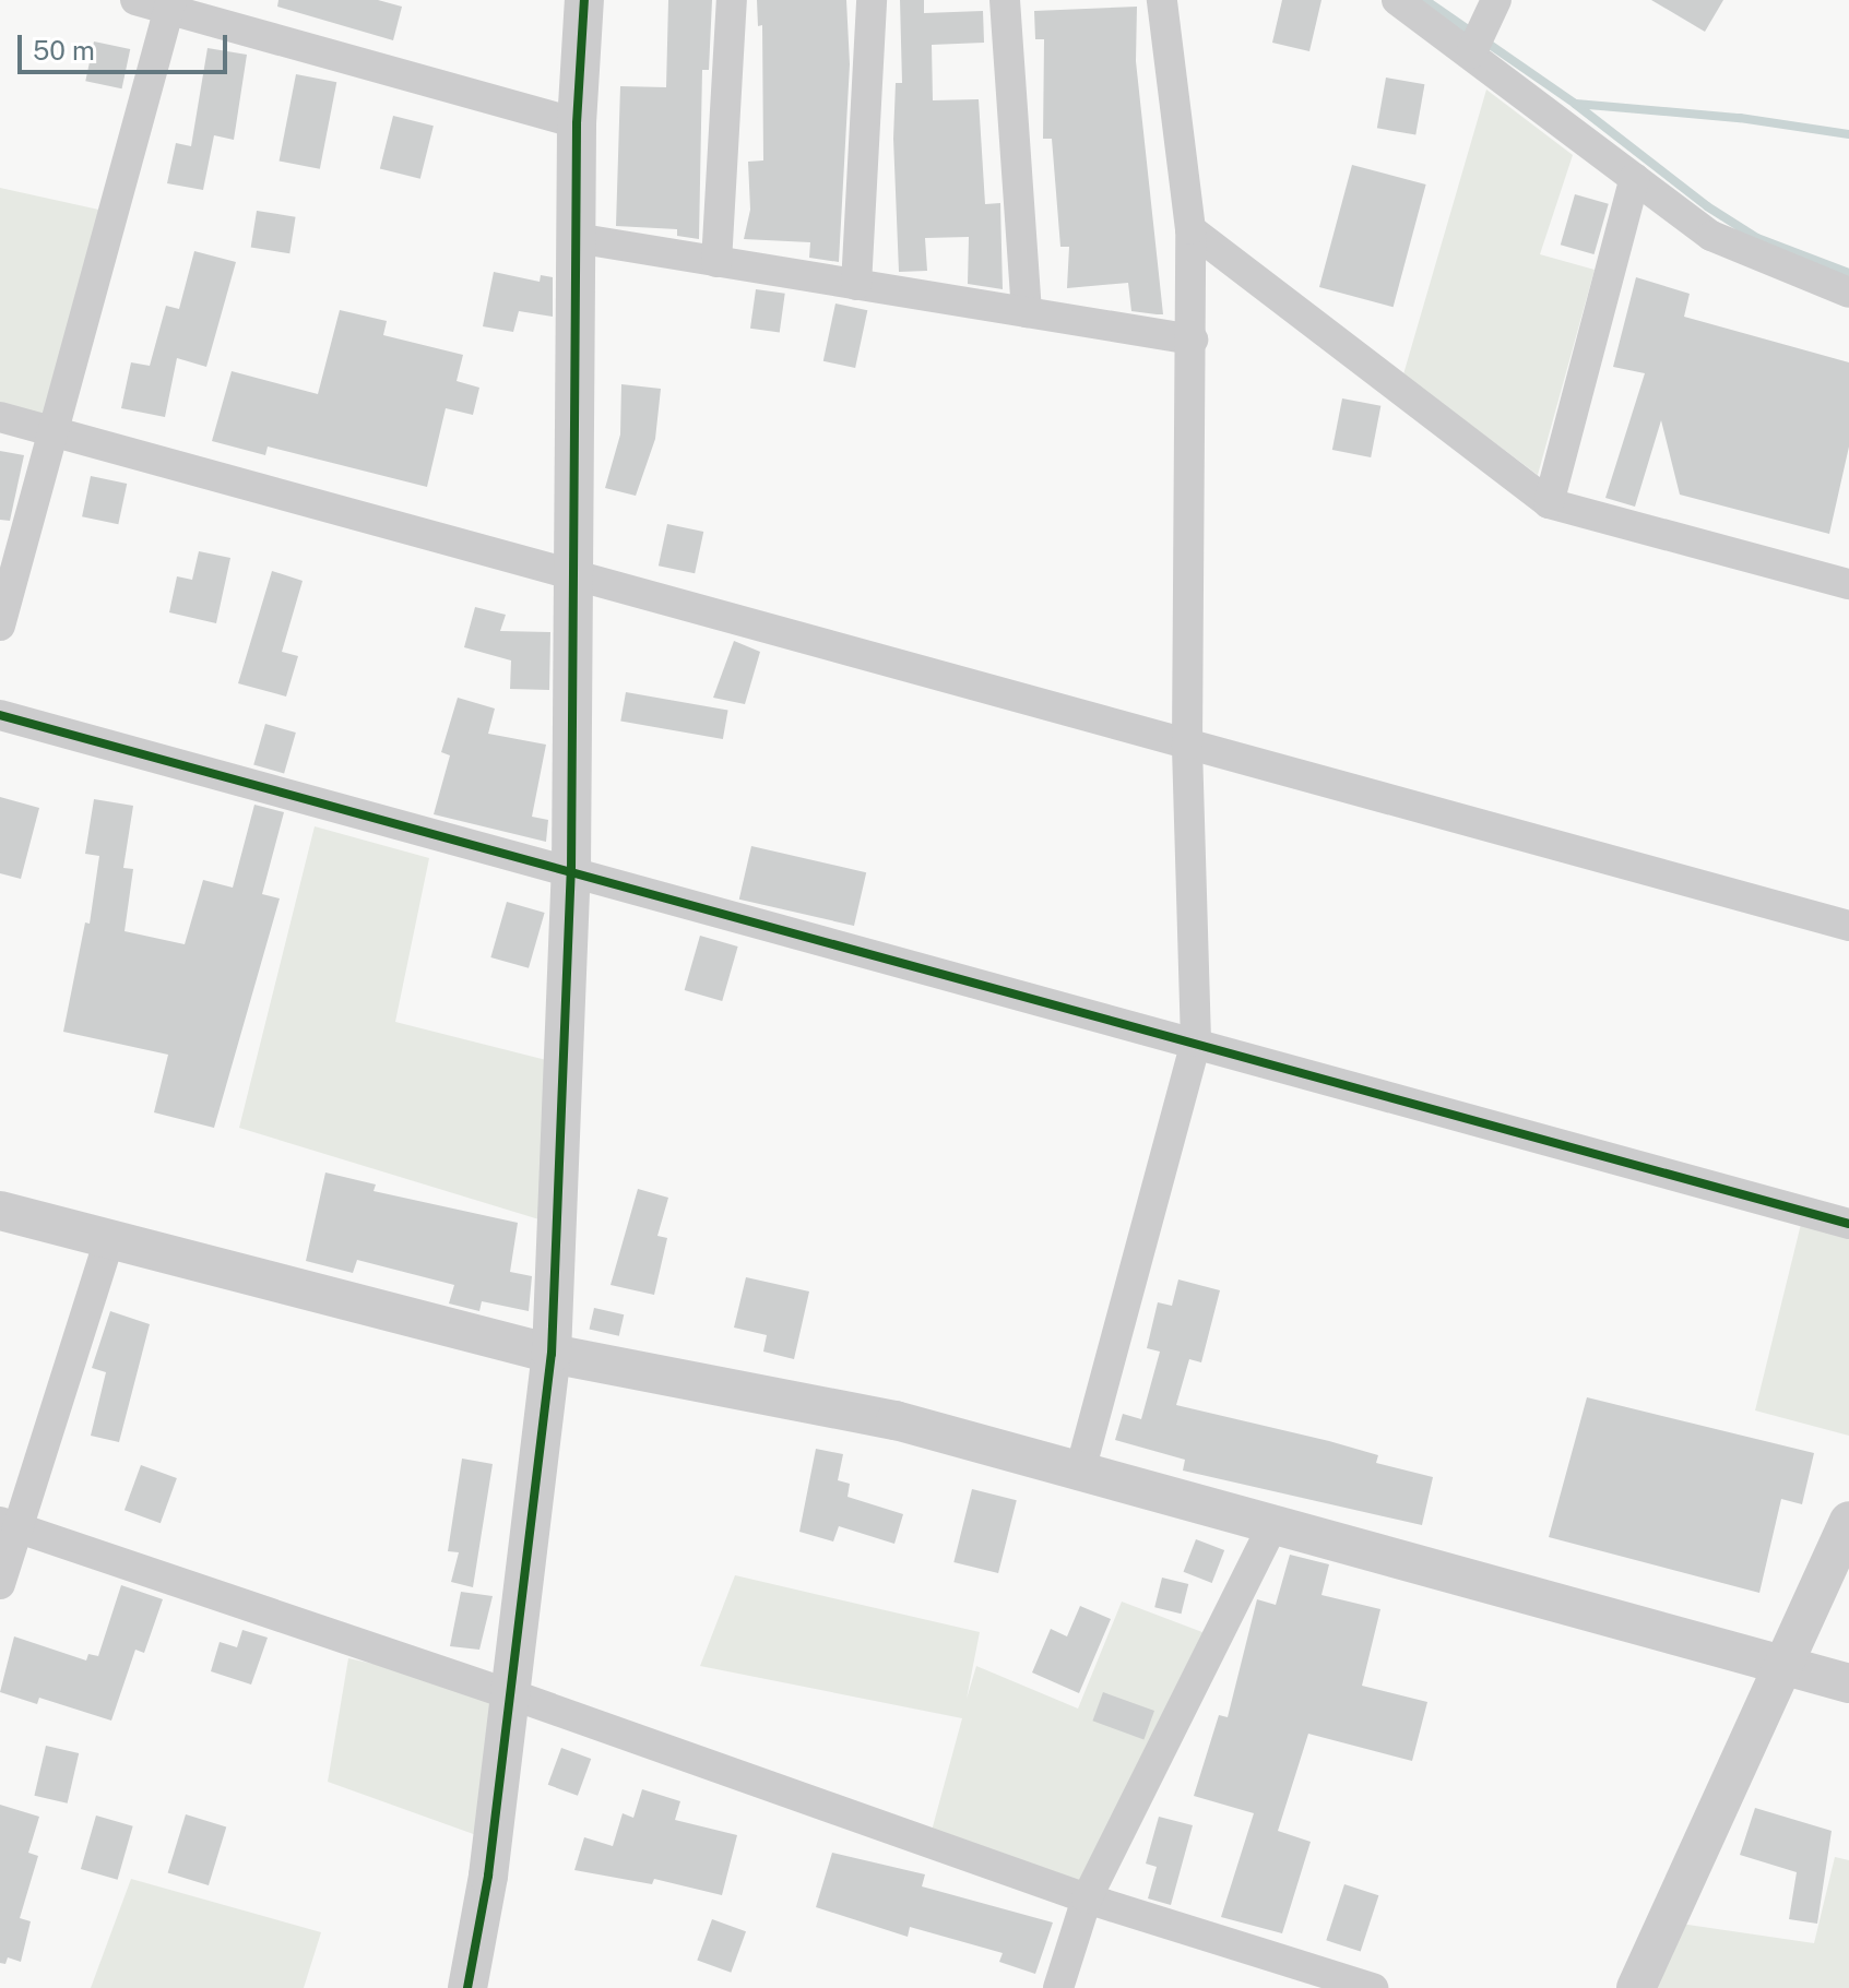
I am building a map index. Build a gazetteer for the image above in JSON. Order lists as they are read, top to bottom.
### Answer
{
  "scale_bar": "50 m"
}
